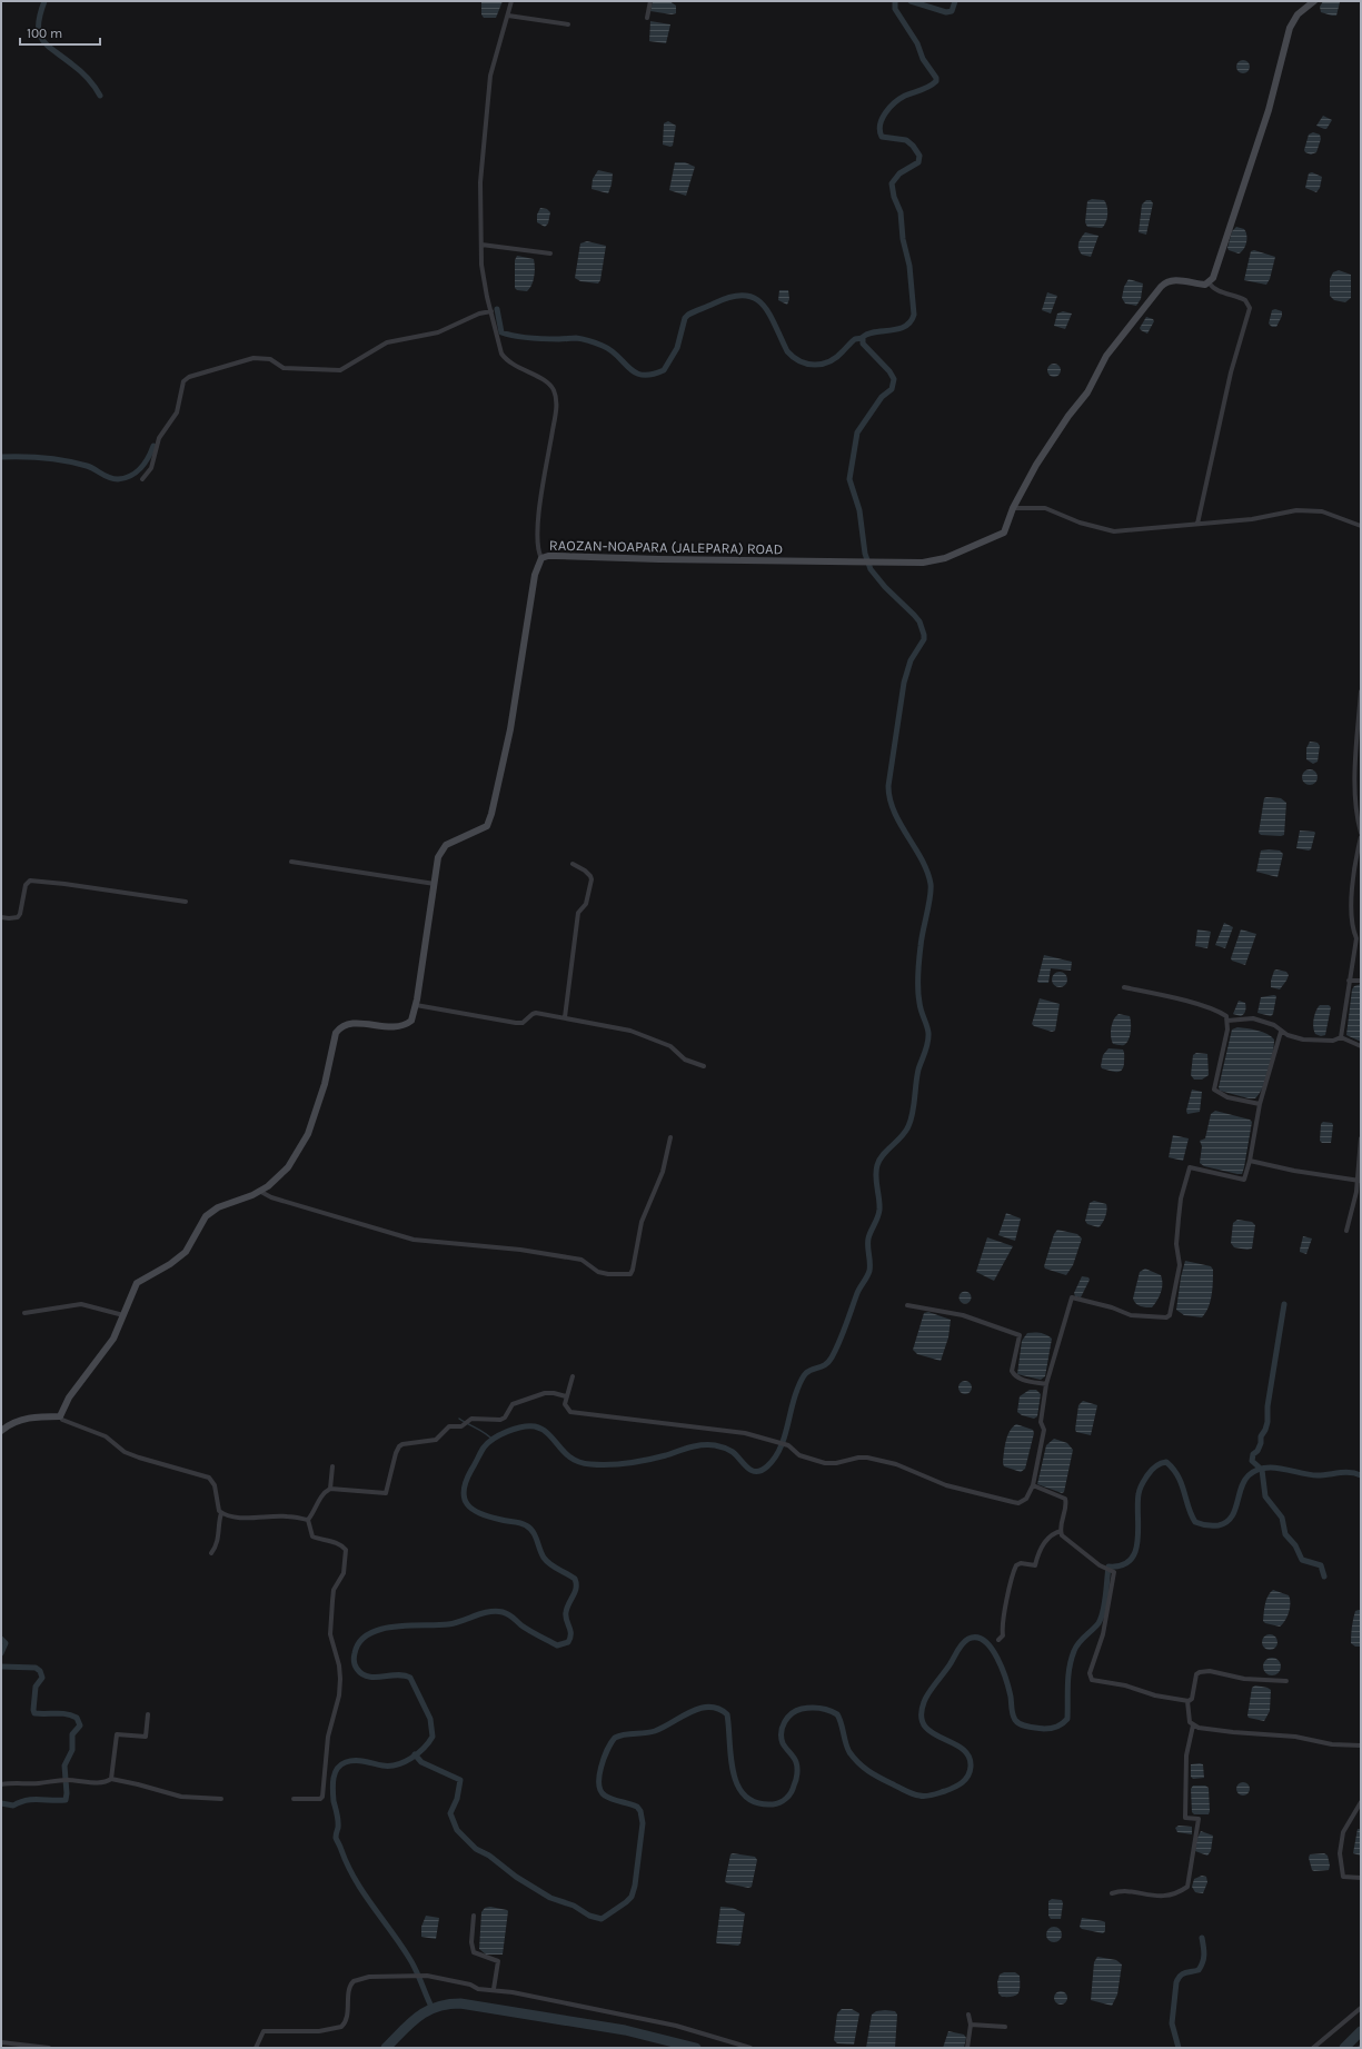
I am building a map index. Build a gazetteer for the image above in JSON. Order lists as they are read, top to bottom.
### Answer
{
  "streets": {
    "main road": ["RAOZAN-NOAPARA (JALEPARA) ROAD"]
  },
  "scale_bar": "100 m"
}
